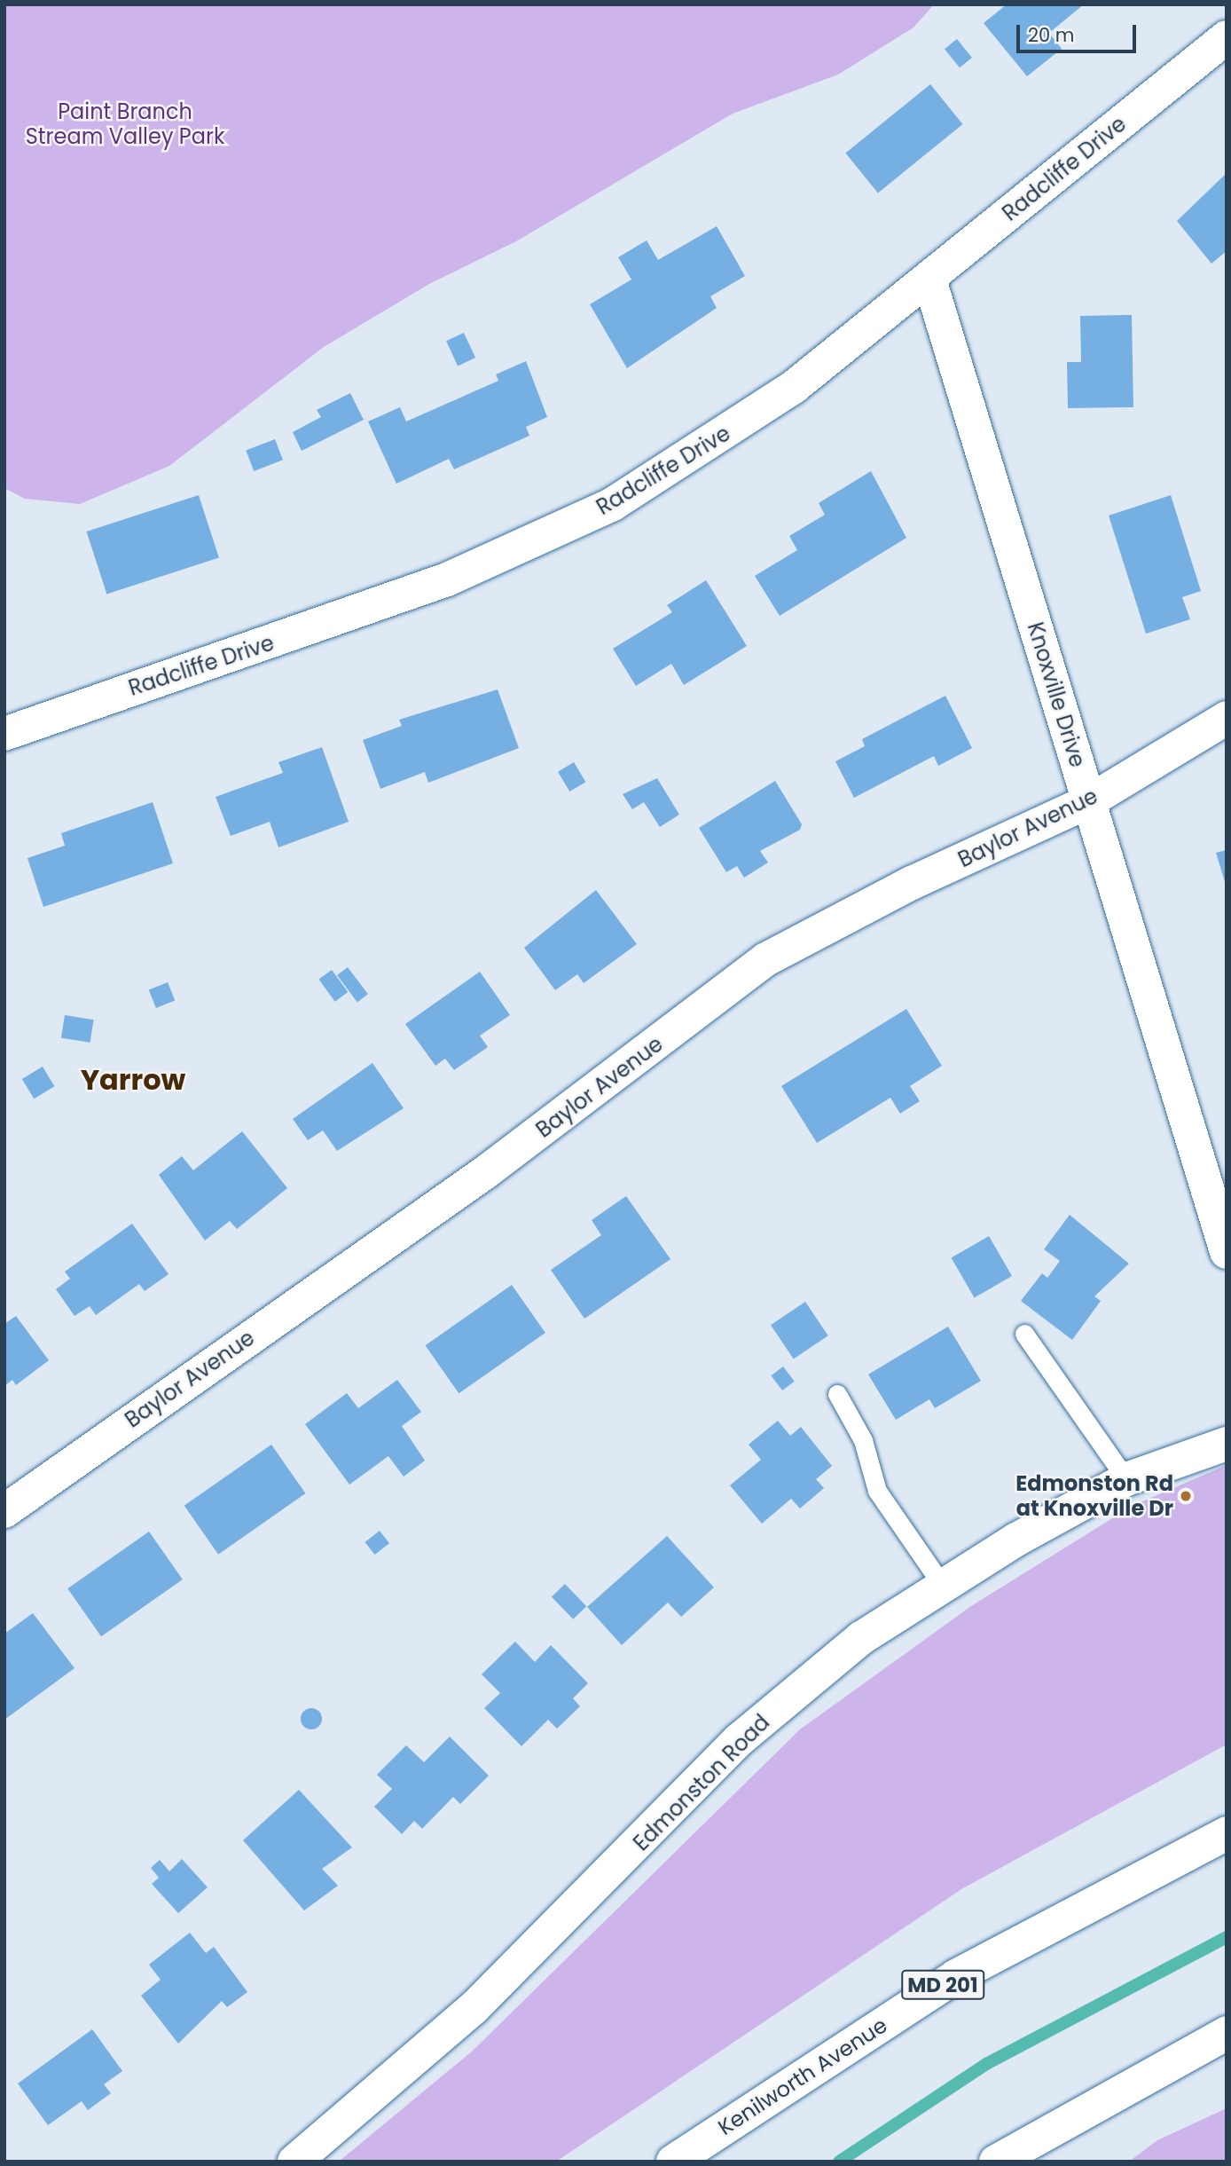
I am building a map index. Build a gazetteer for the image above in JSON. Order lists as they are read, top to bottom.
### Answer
{
  "streets": {
    "street": [
      "Radcliffe Drive",
      "Knoxville Drive",
      "Baylor Avenue",
      "Edmonston Road",
      "MD 201",
      "Kenilworth Avenue"
    ]
  },
  "crossings": [
    ["Radcliffe Drive", "Knoxville Drive"],
    ["Knoxville Drive", "Baylor Avenue"]
  ],
  "districts": ["Yarrow"],
  "parks": ["Paint Branch Stream Valley Park"],
  "places": ["Edmonston Rd at Knoxville Dr"],
  "scale_bar": "20 m"
}
